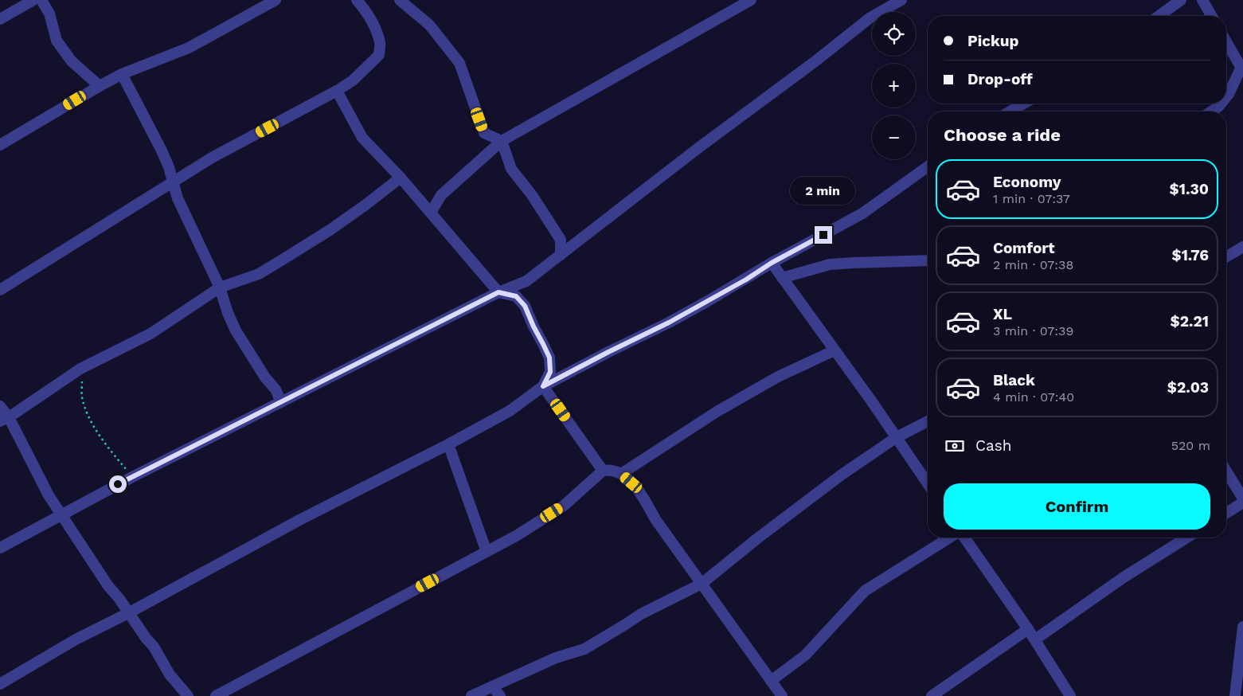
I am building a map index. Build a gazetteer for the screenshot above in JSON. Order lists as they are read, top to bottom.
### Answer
{
  "page": {
    "map_buttons": ["+", "−"],
    "banner": ["Pickup", "Drop-off"],
    "heading": "Choose a ride",
    "list": [
      {
        "name": "Economy",
        "note": "1 min · 07:37",
        "value": "$1.30"
      },
      {
        "name": "Comfort",
        "note": "2 min · 07:38",
        "value": "$1.76"
      },
      {
        "name": "XL",
        "note": "3 min · 07:39",
        "value": "$2.21"
      },
      {
        "name": "Black",
        "note": "4 min · 07:40",
        "value": "$2.03"
      }
    ],
    "bubble": "2 min",
    "pay": ["Cash", "520 m"],
    "buttons": "Confirm"
  }
}
